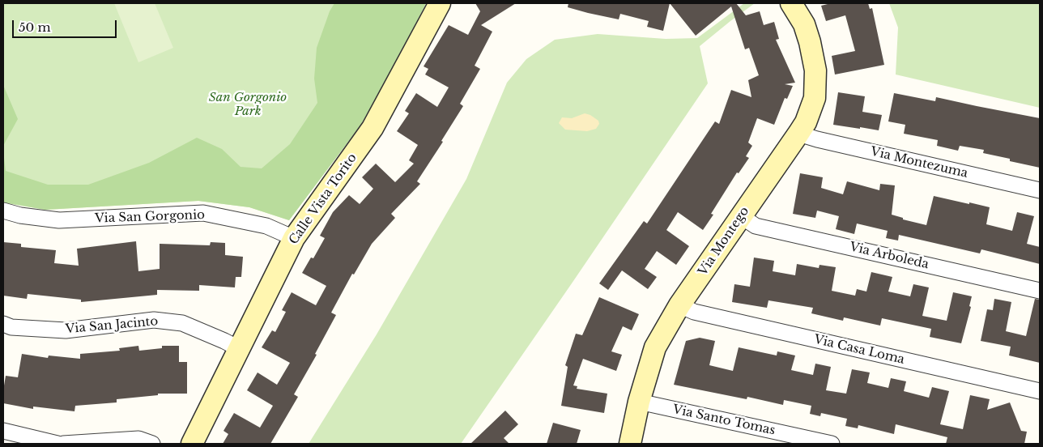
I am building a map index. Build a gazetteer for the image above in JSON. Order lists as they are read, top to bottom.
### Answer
{
  "streets": {
    "street": [
      "Via Montezuma",
      "Calle Vista Torito",
      "Via San Gorgonio",
      "Via Montego",
      "Via Arboleda",
      "Via San Jacinto",
      "Via Casa Loma",
      "Via Santo Tomas"
    ]
  },
  "crossings": [
    ["Via Montezuma", "Via Montego"],
    ["Calle Vista Torito", "Via San Gorgonio"],
    ["Calle Vista Torito", "Via San Jacinto"],
    ["Via Montego", "Via Arboleda"],
    ["Via Montego", "Via Casa Loma"],
    ["Via Montego", "Via Santo Tomas"]
  ],
  "parks": ["San Gorgonio Park"],
  "scale_bar": "50 m"
}
